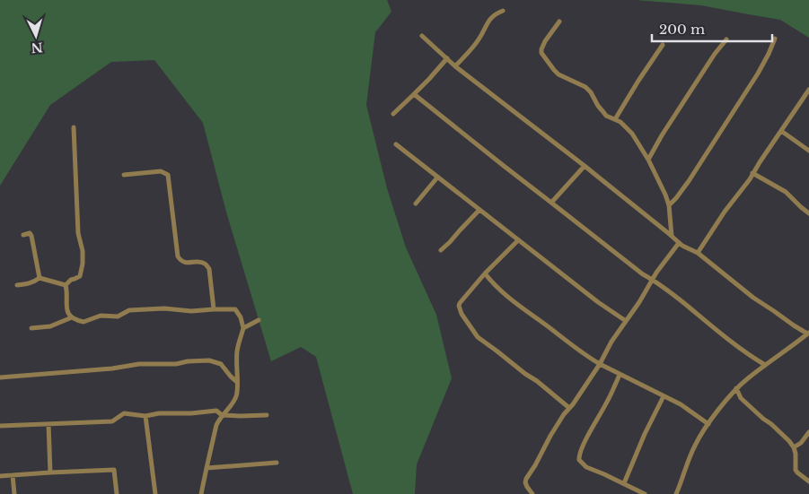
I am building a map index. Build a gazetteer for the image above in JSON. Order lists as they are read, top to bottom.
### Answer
{
  "scale_bar": "200 m",
  "north": "bottom"
}
